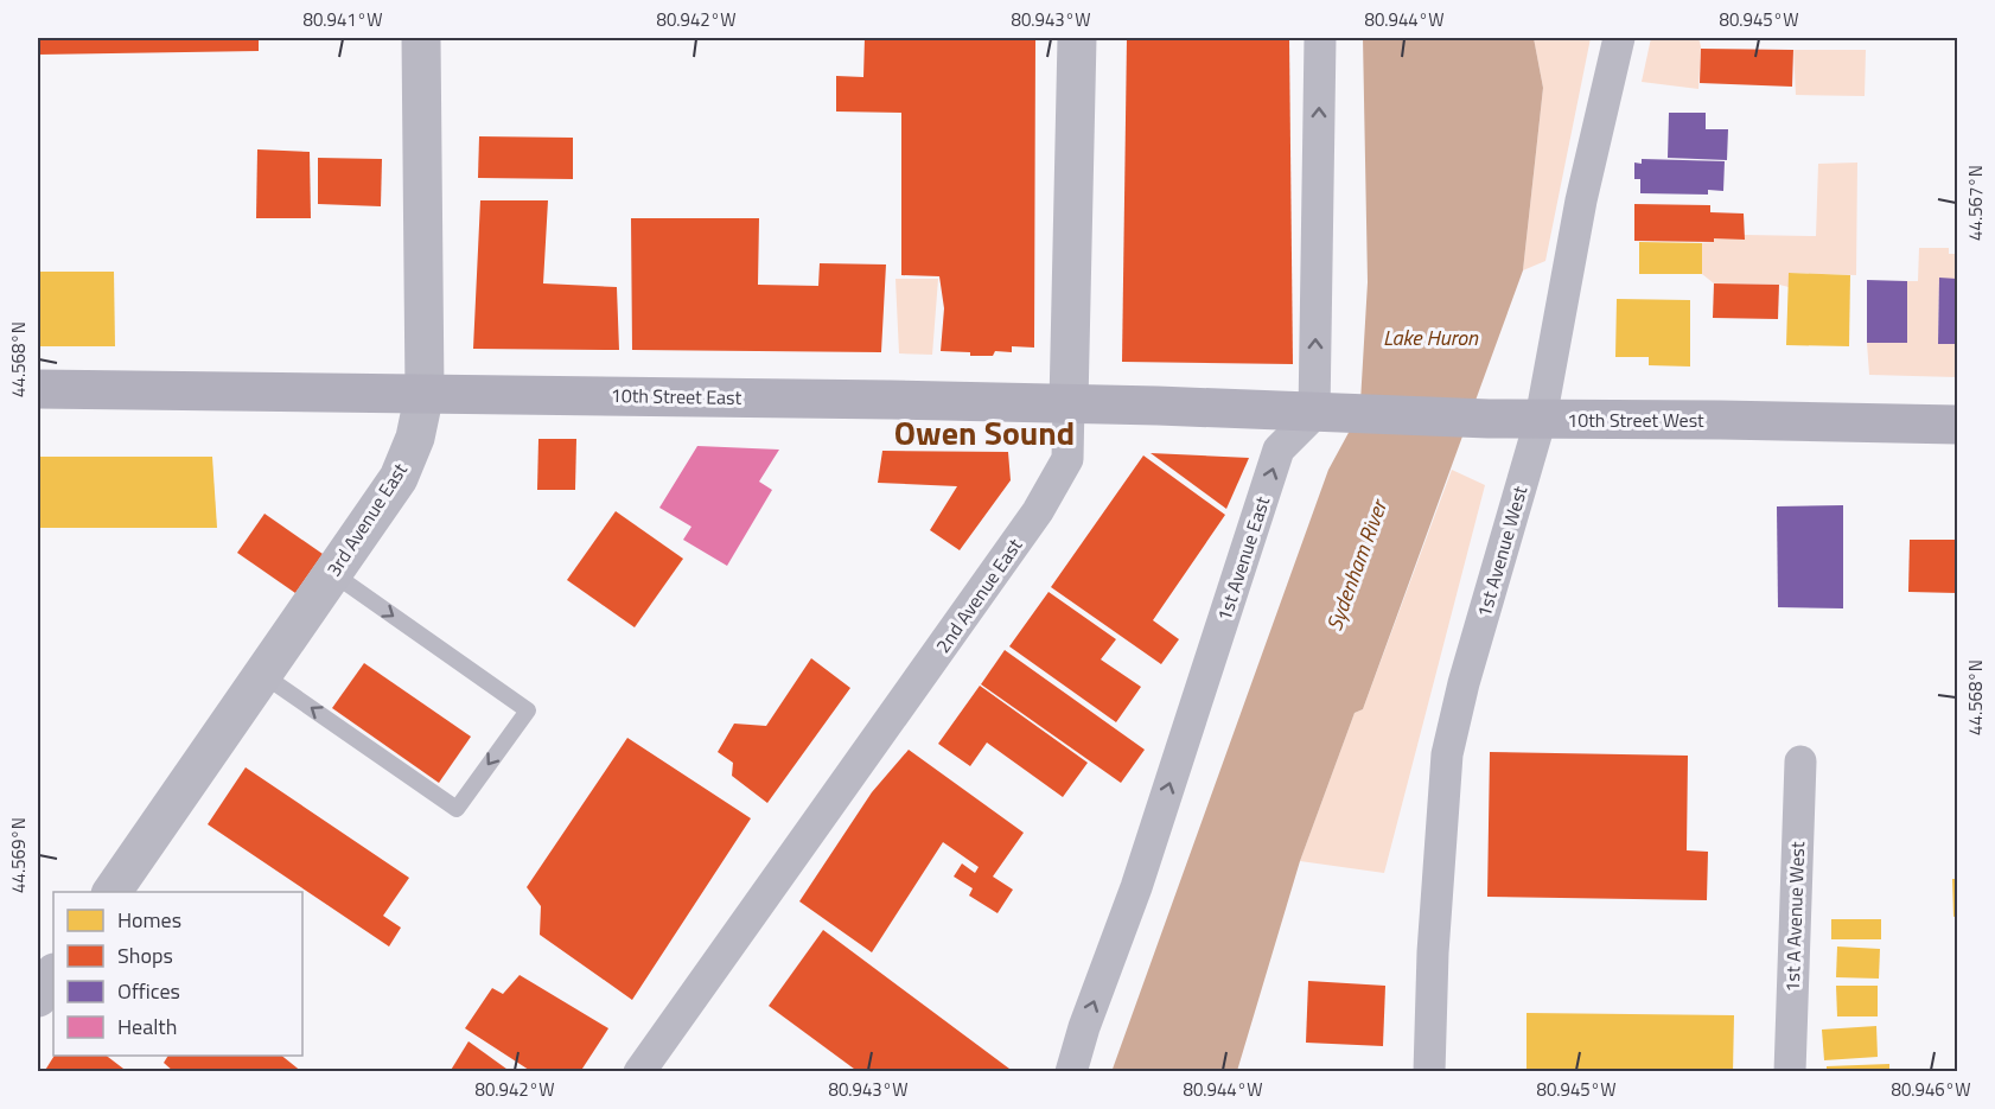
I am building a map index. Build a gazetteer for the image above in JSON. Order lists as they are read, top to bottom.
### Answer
{
  "streets": {
    "main road": ["10th Street East", "10th Street West", "3rd Avenue East"],
    "street": [
      "1st Avenue West",
      "1st Avenue East",
      "2nd Avenue East",
      "1st A Avenue West"
    ]
  },
  "crossings": [
    ["10th Street East", "10th Street West"],
    ["10th Street East", "3rd Avenue East"],
    ["10th Street East", "1st Avenue East"],
    ["10th Street East", "2nd Avenue East"],
    ["10th Street West", "1st Avenue West"],
    ["10th Street West", "1st Avenue East"]
  ],
  "one_way": ["1st Avenue East"],
  "districts": ["Owen Sound"],
  "water": ["Lake Huron", "Sydenham River"],
  "legend": [
    "Homes",
    "Shops",
    "Offices",
    "Health"
  ],
  "coordinates": [
    "80.941°W",
    "80.942°W",
    "80.943°W",
    "80.944°W",
    "80.945°W",
    "44.567°N",
    "44.568°N",
    "44.569°N",
    "80.946°W"
  ]
}
